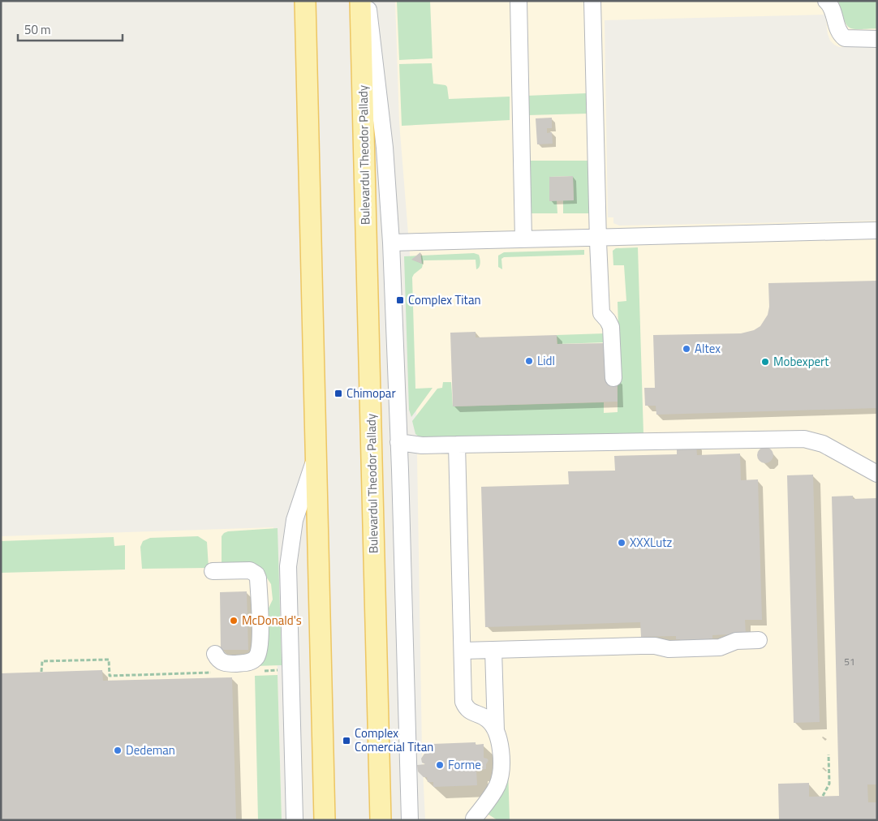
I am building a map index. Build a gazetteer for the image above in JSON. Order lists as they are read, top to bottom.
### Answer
{
  "streets": {
    "main road": ["Bulevardul Theodor Pallady"]
  },
  "places": {
    "transit": ["Complex Titan", "Chimopar", "Complex Comercial Titan"],
    "other": [
      "Altex",
      "Lidl",
      "Mobexpert",
      "XXXLutz",
      "McDonald's",
      "Dedeman",
      "Forme"
    ]
  },
  "house_numbers": ["51"],
  "scale_bar": "50 m"
}
